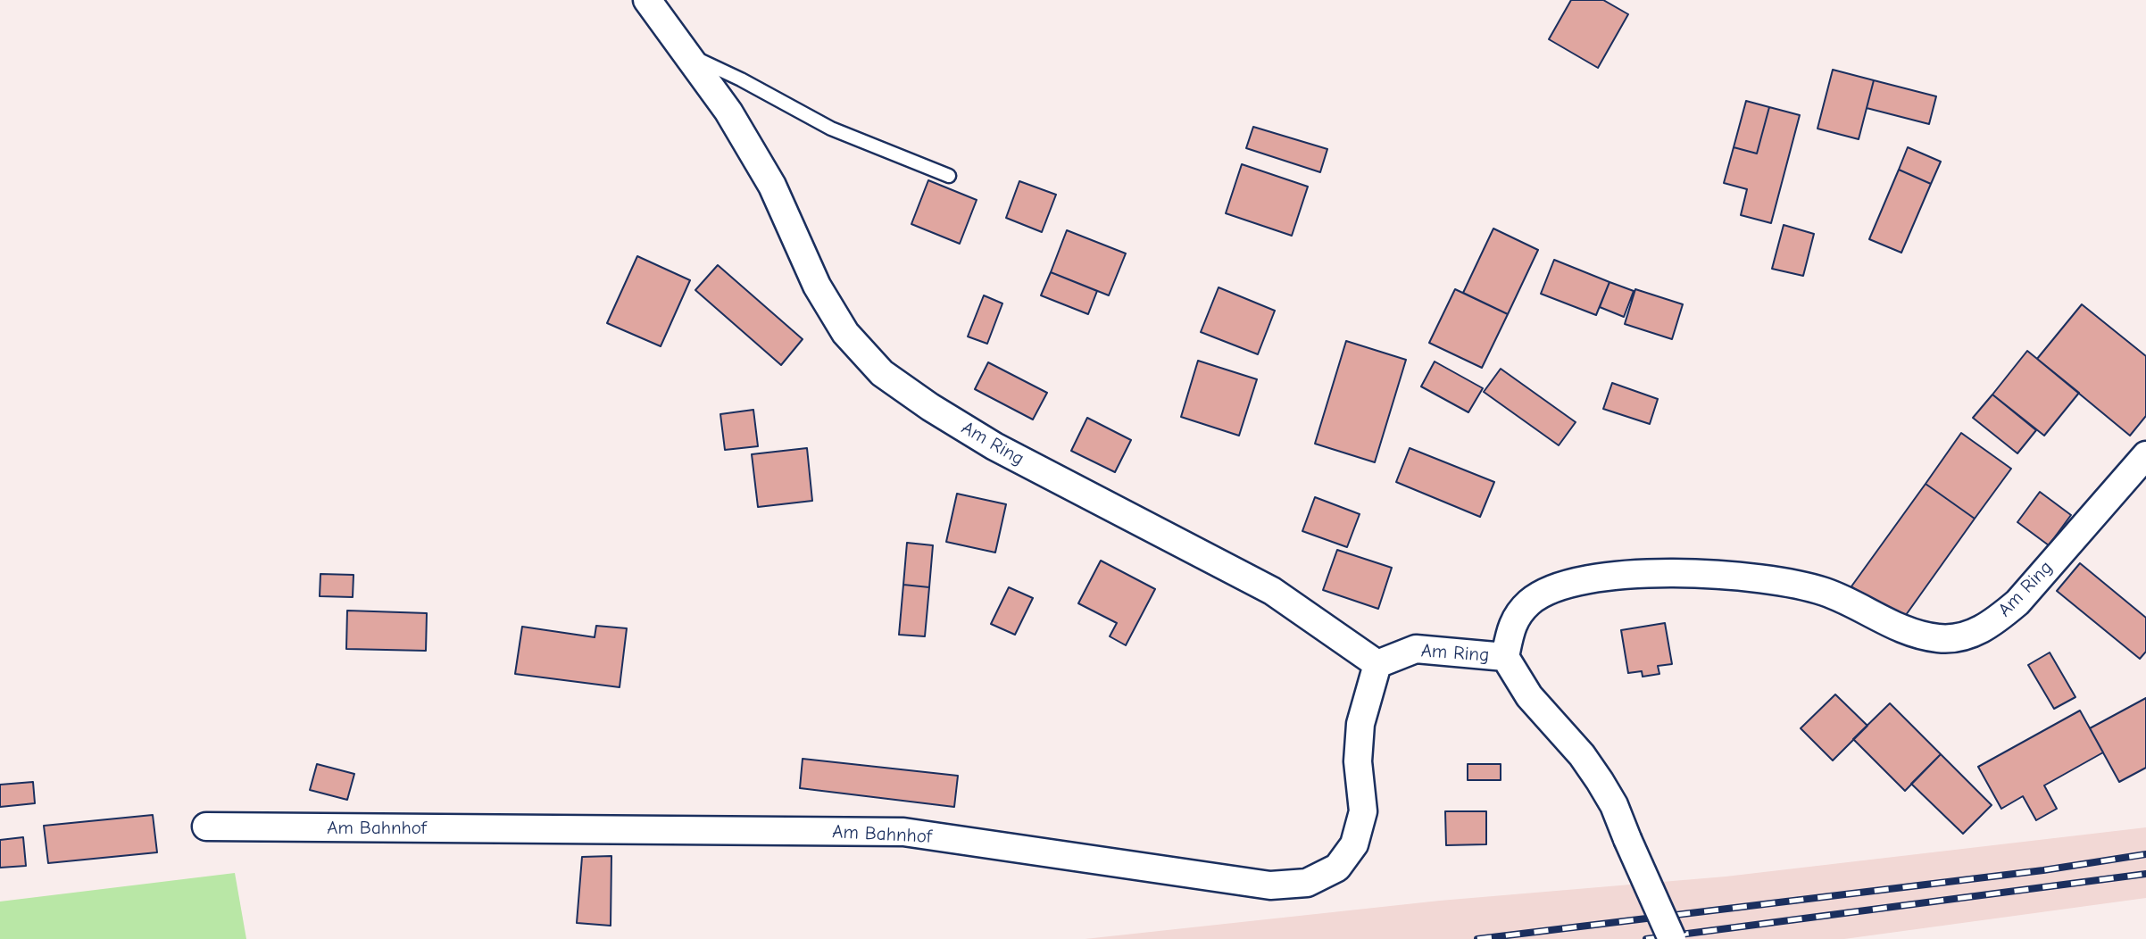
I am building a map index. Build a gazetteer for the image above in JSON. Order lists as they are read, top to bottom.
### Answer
{
  "streets": {
    "street": ["Am Ring", "Am Bahnhof"]
  },
  "crossings": [
    ["Am Ring", "Am Bahnhof"]
  ]
}
